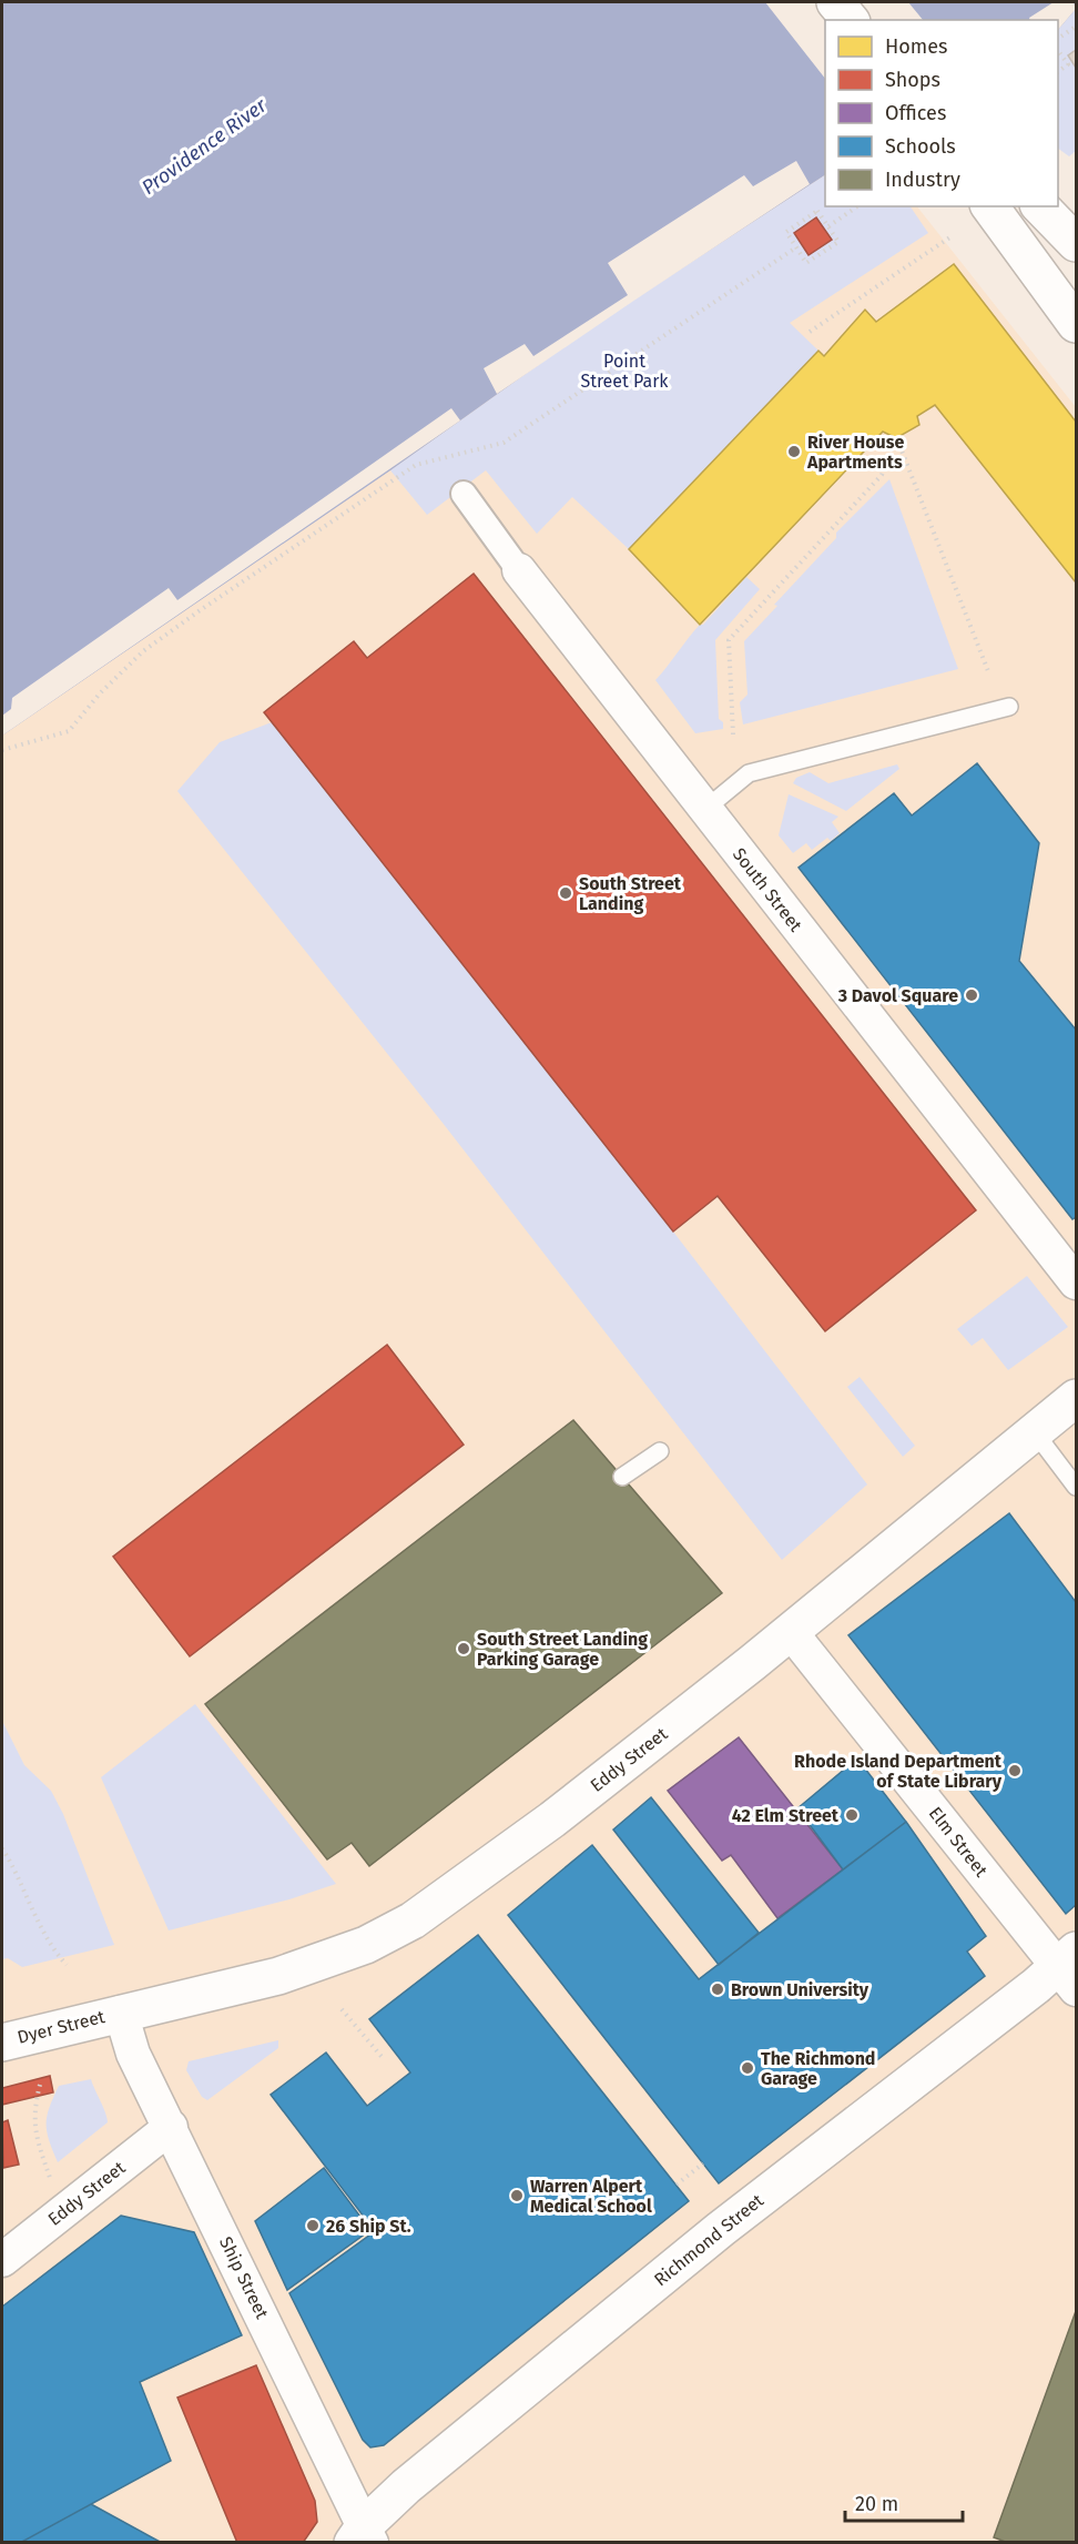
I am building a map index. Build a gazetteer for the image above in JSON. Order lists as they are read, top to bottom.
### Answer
{
  "streets": {
    "main road": ["Eddy Street", "Dyer Street", "Richmond Street"],
    "street": ["South Street", "Elm Street", "Ship Street"]
  },
  "crossings": [
    ["Eddy Street", "Elm Street"],
    ["Eddy Street", "Dyer Street"],
    ["Eddy Street", "Ship Street"],
    ["Elm Street", "Richmond Street"],
    ["Dyer Street", "Ship Street"],
    ["Richmond Street", "Ship Street"]
  ],
  "water": ["Providence River"],
  "parks": ["Point Street Park"],
  "places": [
    "River House Apartments",
    "South Street Landing",
    "3 Davol Square",
    "South Street Landing Parking Garage",
    "Rhode Island Department of State Library",
    "42 Elm Street",
    "Brown University",
    "The Richmond Garage",
    "Warren Alpert Medical School",
    "26 Ship St."
  ],
  "legend": [
    "Homes",
    "Shops",
    "Offices",
    "Schools",
    "Industry"
  ],
  "scale_bar": "20 m"
}
